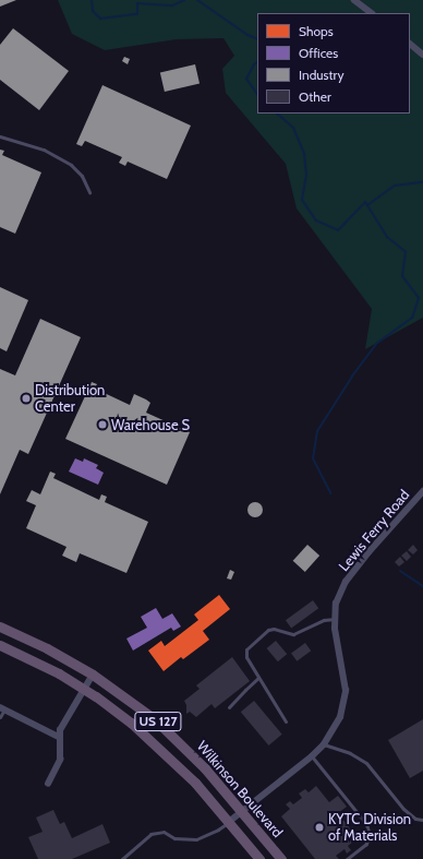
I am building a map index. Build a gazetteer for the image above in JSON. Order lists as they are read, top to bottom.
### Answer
{
  "streets": {
    "highway": ["US 127", "Wilkinson Boulevard"],
    "street": ["Lewis Ferry Road"]
  },
  "crossings": [
    ["Lewis Ferry Road", "Wilkinson Boulevard"]
  ],
  "places": ["Distribution Center", "Warehouse S", "KYTC Division of Materials"],
  "legend": [
    "Shops",
    "Offices",
    "Industry",
    "Other"
  ]
}
